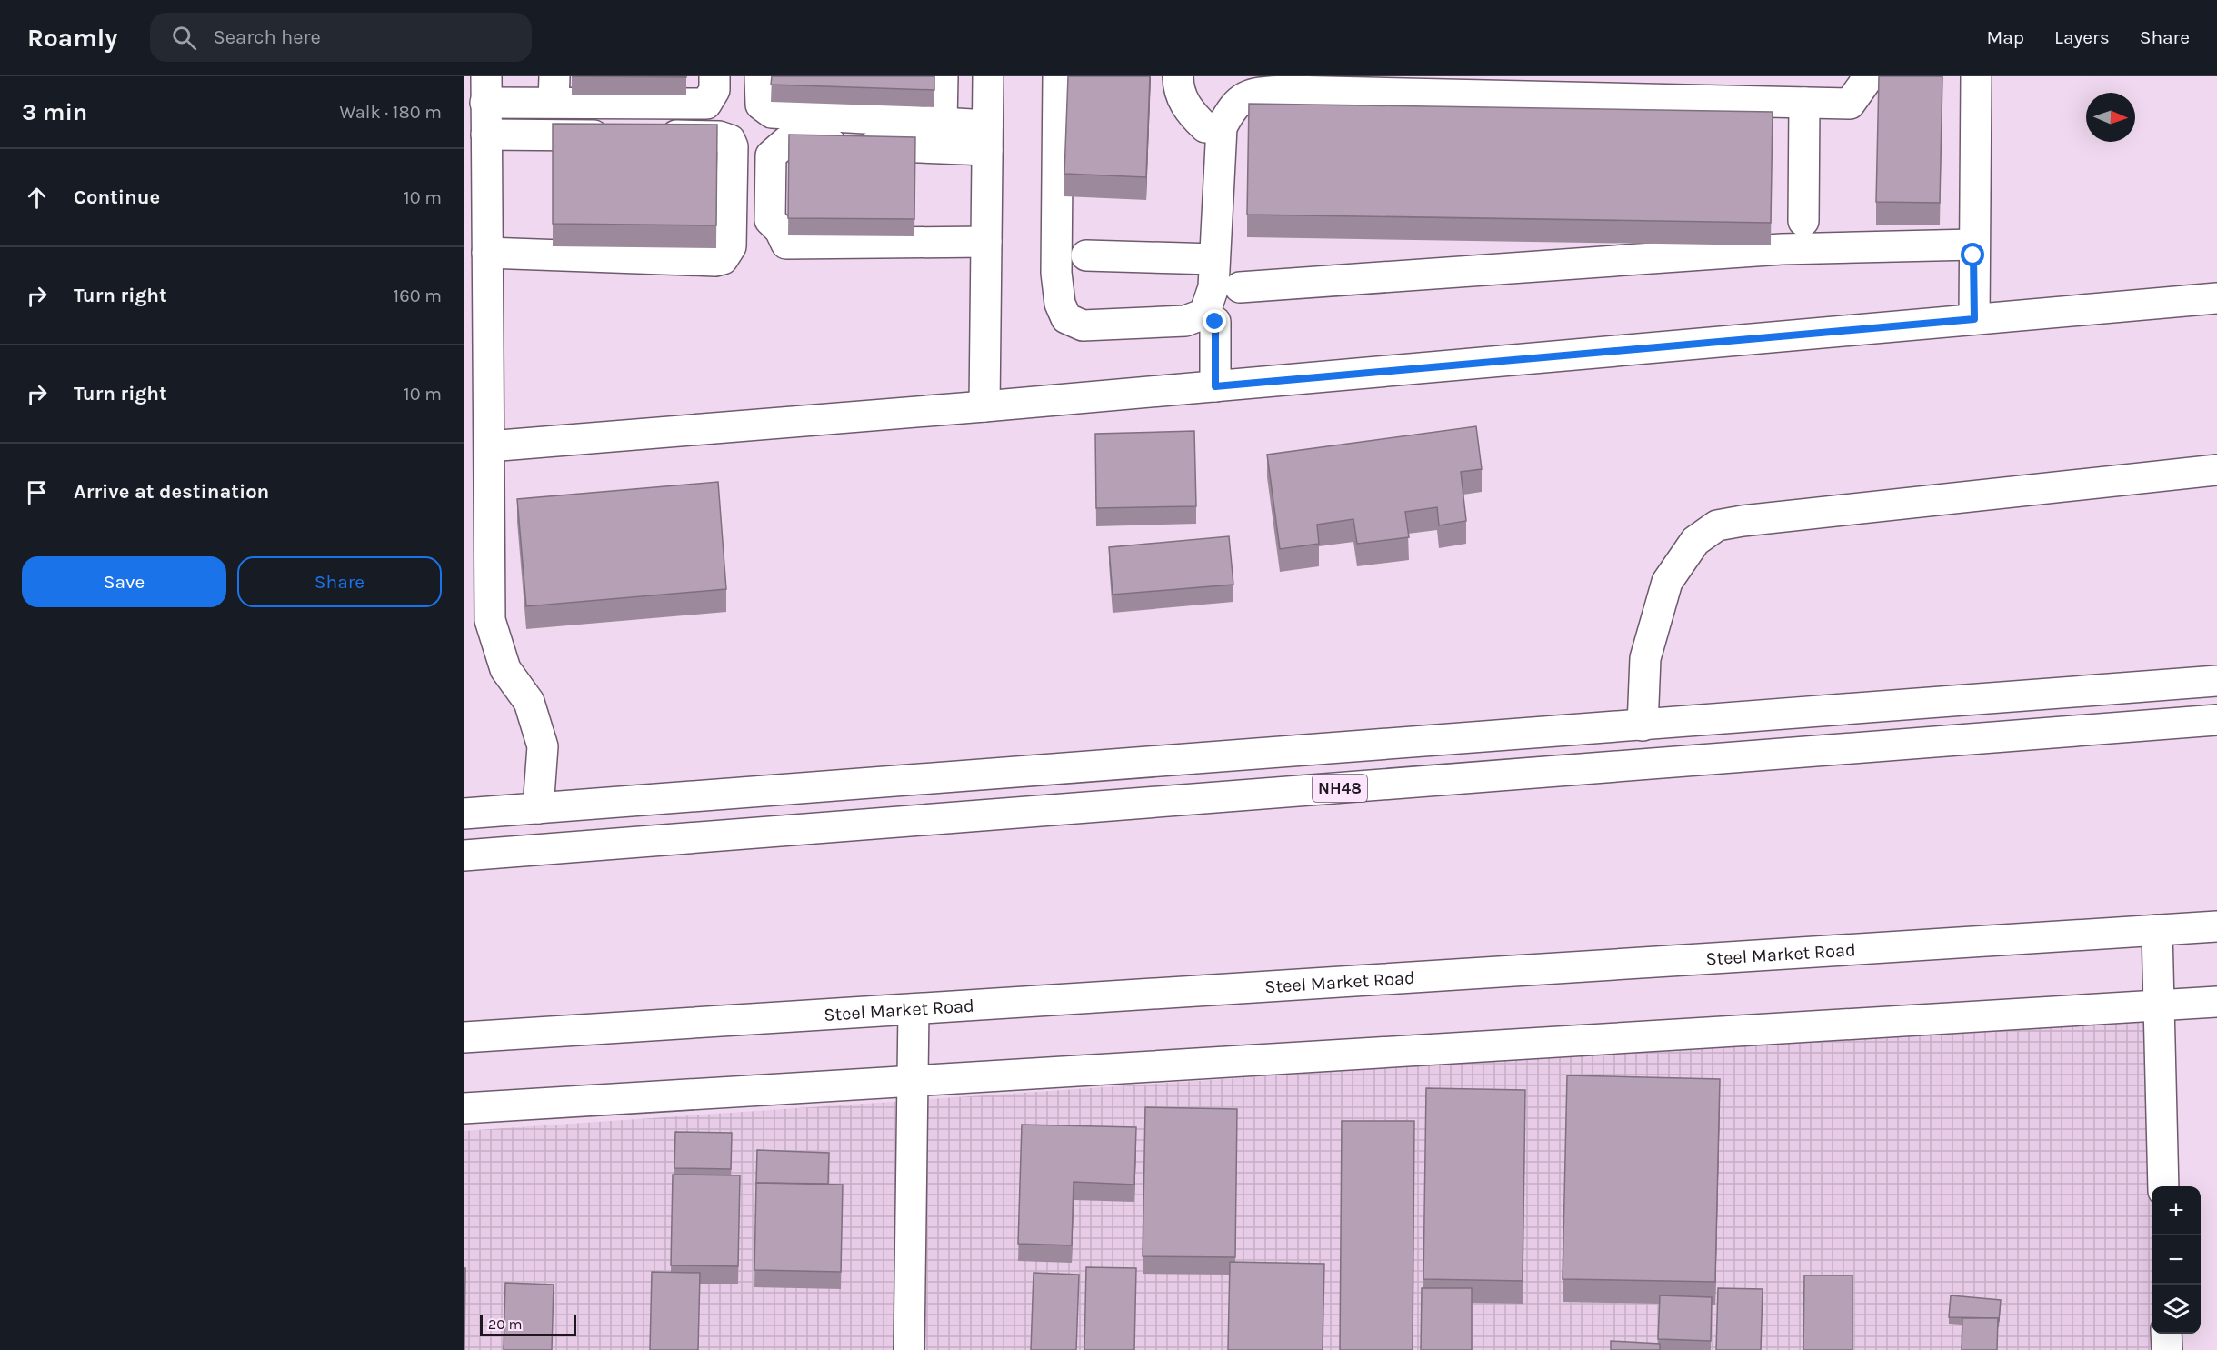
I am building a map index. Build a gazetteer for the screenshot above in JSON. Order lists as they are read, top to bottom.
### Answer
{
  "streets": {
    "main road": ["NH48", "Steel Market Road"]
  },
  "scale_bar": "20 m",
  "north": "right",
  "page": {
    "header": "Roamly",
    "search": "Search here",
    "nav": ["Map", "Layers", "Share"],
    "heading": ["3 min", "Walk · 180 m"],
    "list": [
      ["Continue", "10 m"],
      ["Turn right", "160 m"],
      ["Turn right", "10 m"],
      "Arrive at destination"
    ],
    "buttons": ["Save", "Share"],
    "map_buttons": ["+", "−"],
    "scale": "20 m"
  }
}
